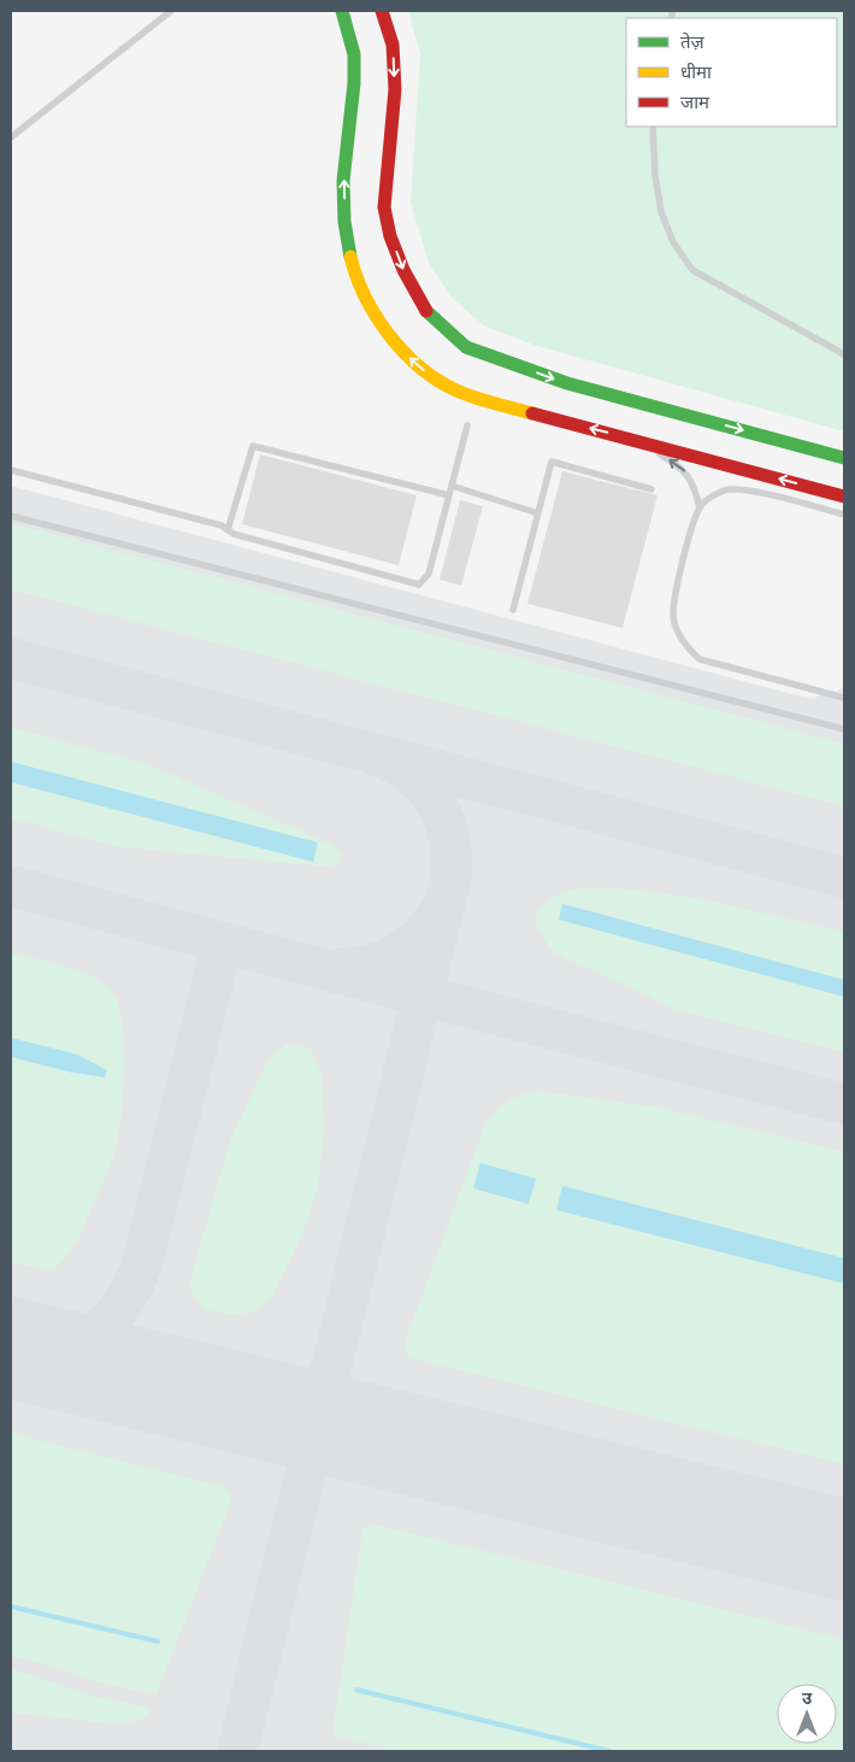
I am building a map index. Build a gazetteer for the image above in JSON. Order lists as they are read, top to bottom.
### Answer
{
  "legend": ["तेज़", "धीमा", "जाम"],
  "north": "top"
}
